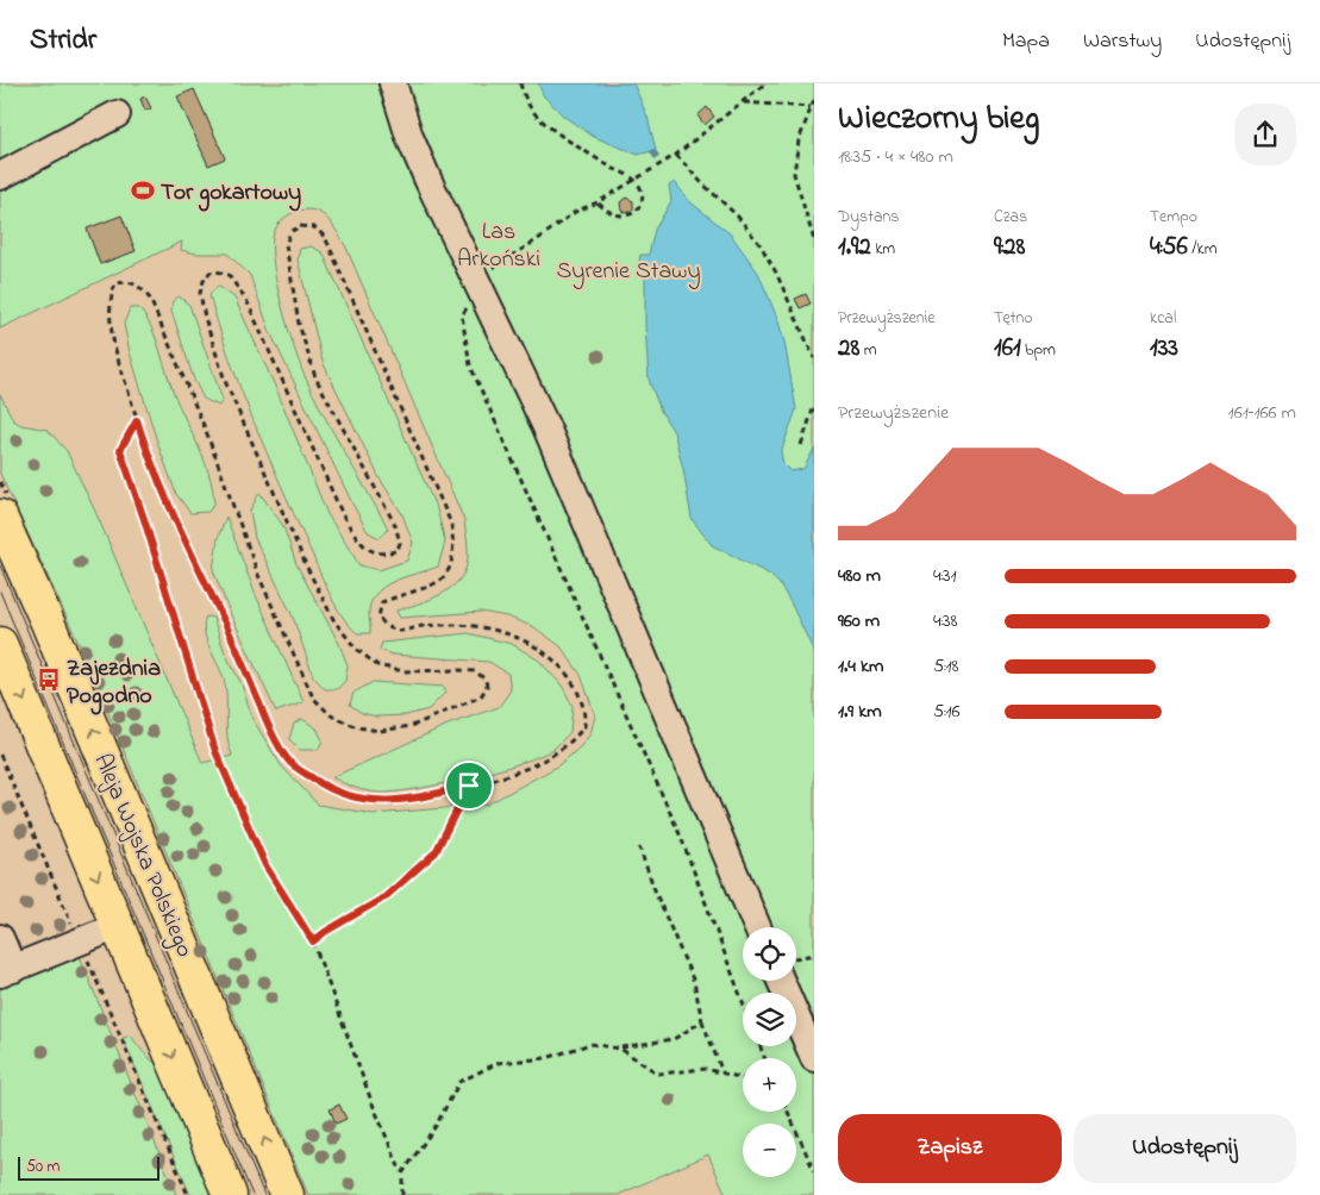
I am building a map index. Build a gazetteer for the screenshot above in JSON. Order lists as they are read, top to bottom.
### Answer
{
  "streets": {
    "main road": ["Aleja Wojska Polskiego"]
  },
  "parks": ["Las Arkoński", "Syrenie Stawy"],
  "places": {
    "sports": ["Tor gokartowy"],
    "bus stop": ["Zajezdnia Pogodno"]
  },
  "scale_bar": "50 m",
  "page": {
    "header": "Stridr",
    "nav": ["Mapa", "Warstwy", "Udostępnij"],
    "heading": ["Wieczorny bieg", "18:35 · 4 × 480 m"],
    "stats": [
      ["Dystans", "1.92 km"],
      ["Czas", "9:28"],
      ["Tempo", "4:56 /km"],
      ["Przewyższenie", "28 m"],
      ["Tętno", "161 bpm"],
      ["kcal", "133"]
    ],
    "chart": ["Przewyższenie", "161–166 m"],
    "list": [
      {
        "name": "480 m",
        "note": "4:31"
      },
      {
        "name": "960 m",
        "note": "4:38"
      },
      {
        "name": "1.4 km",
        "note": "5:18"
      },
      {
        "name": "1.9 km",
        "note": "5:16"
      }
    ],
    "map_buttons": ["+", "−"],
    "buttons": ["Zapisz", "Udostępnij"],
    "scale": "50 m"
  }
}
